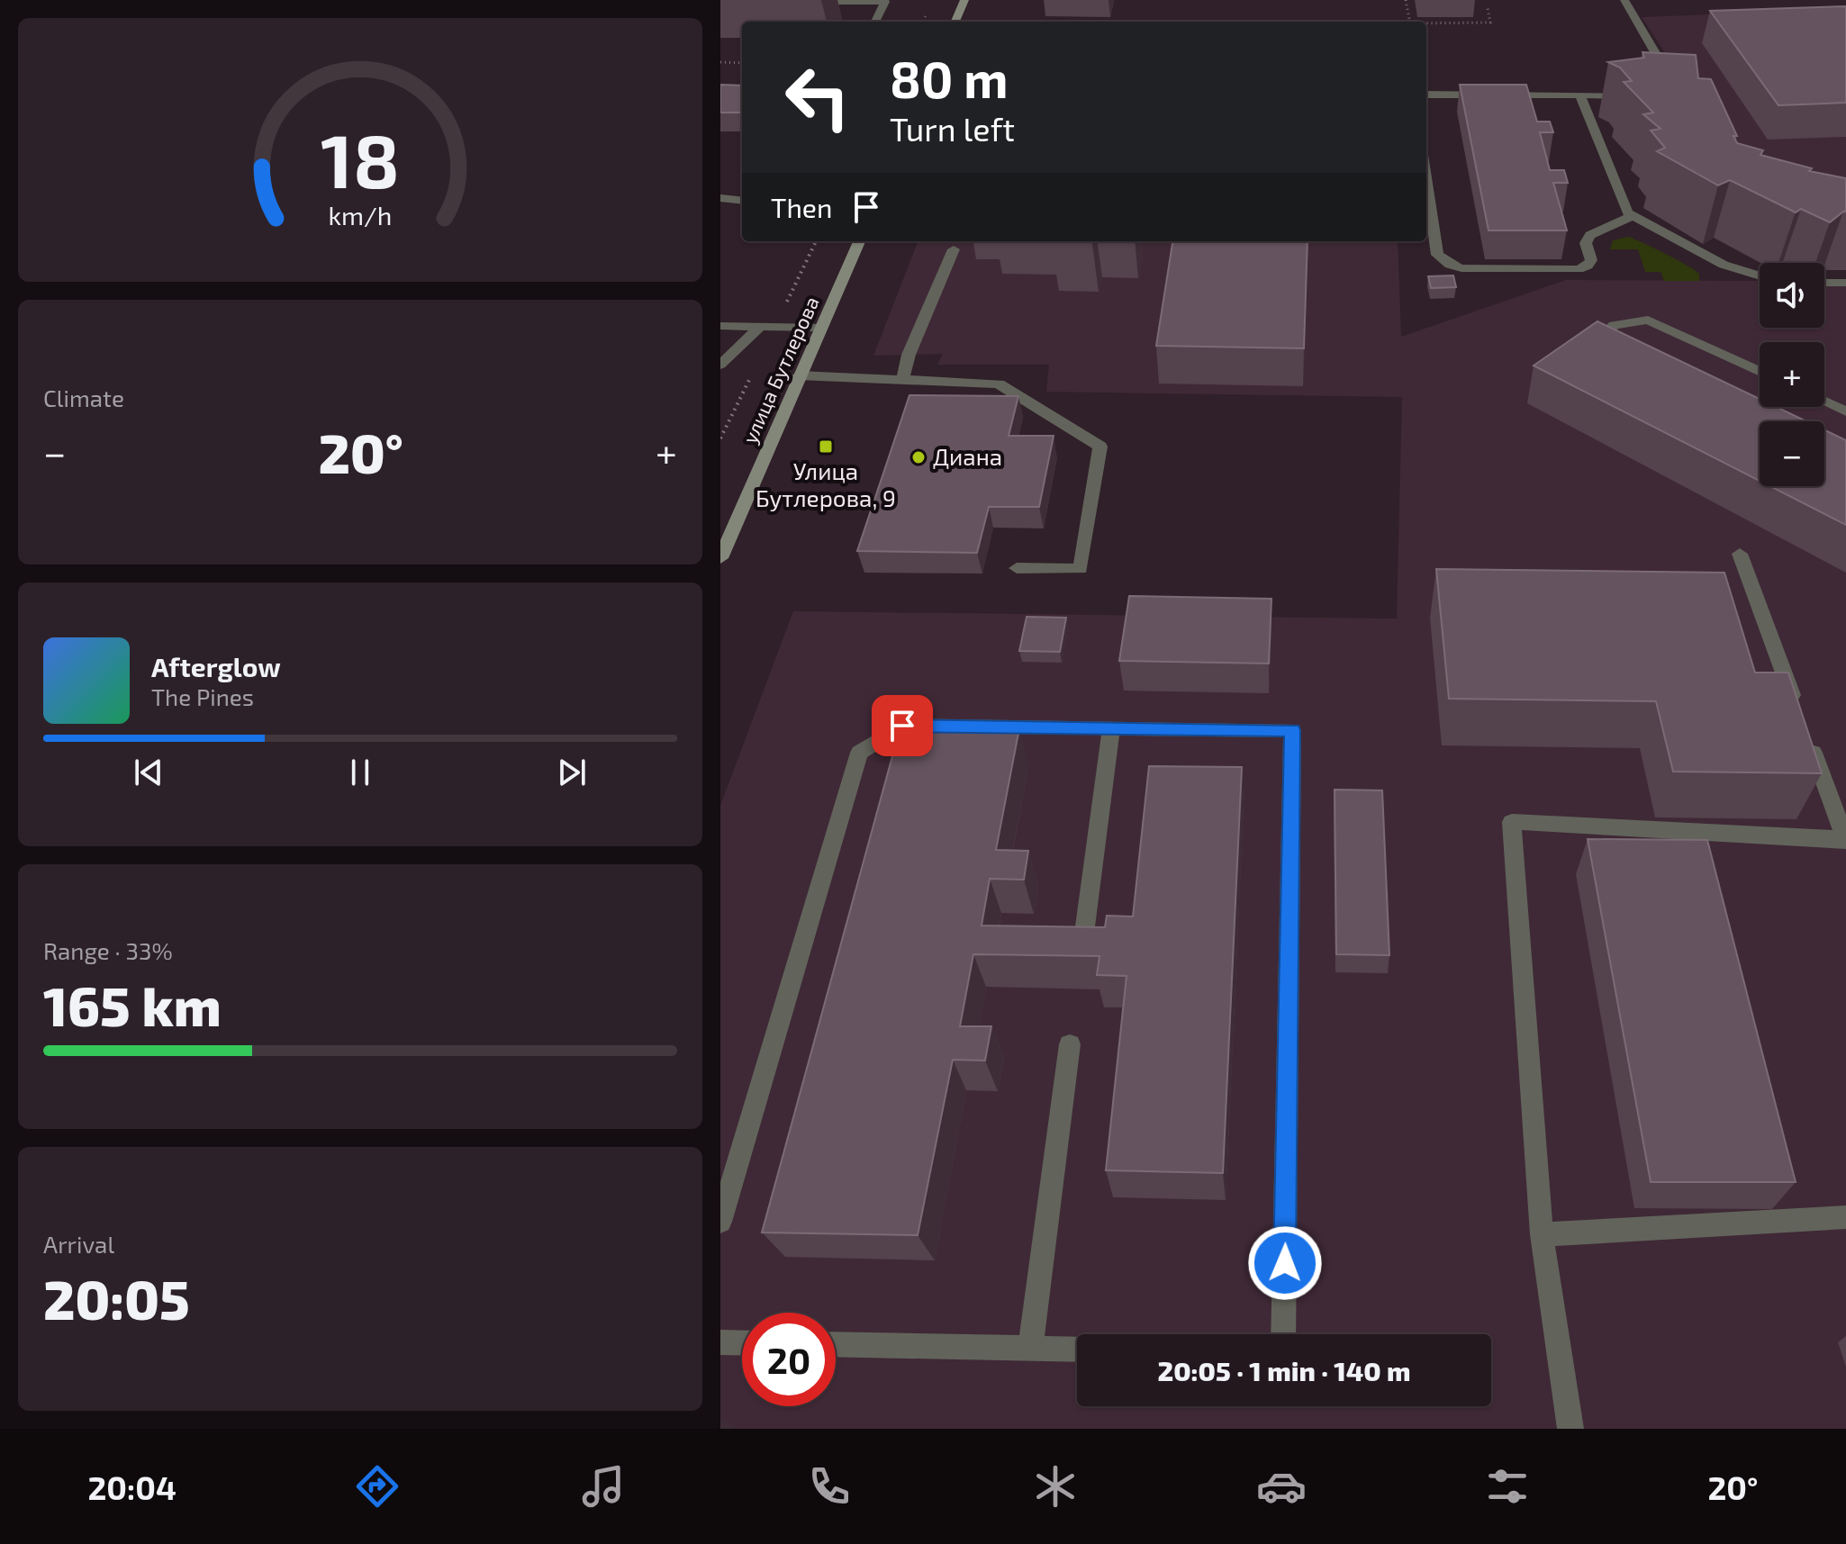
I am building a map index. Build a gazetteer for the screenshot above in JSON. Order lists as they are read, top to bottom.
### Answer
{
  "streets": {
    "street": ["улица Бутлерова"]
  },
  "places": {
    "transit": ["Улица Бутлерова, 9"],
    "other": ["Диана"]
  },
  "page": {
    "turn": ["80 m", "Turn left"],
    "then": "Then",
    "map_buttons": ["+", "−"],
    "tile": [
      "Climate",
      ["Range · 33%", "165 km"],
      ["Arrival", "20:05"]
    ],
    "heat": ["−", "20°", "+"],
    "song": ["Afterglow", "The Pines"],
    "limit": "20",
    "trip": "20:05 · 1 min · 140 m",
    "tabs": ["20:04", "20°"],
    "gauge": ["18", "km/h"]
  }
}
